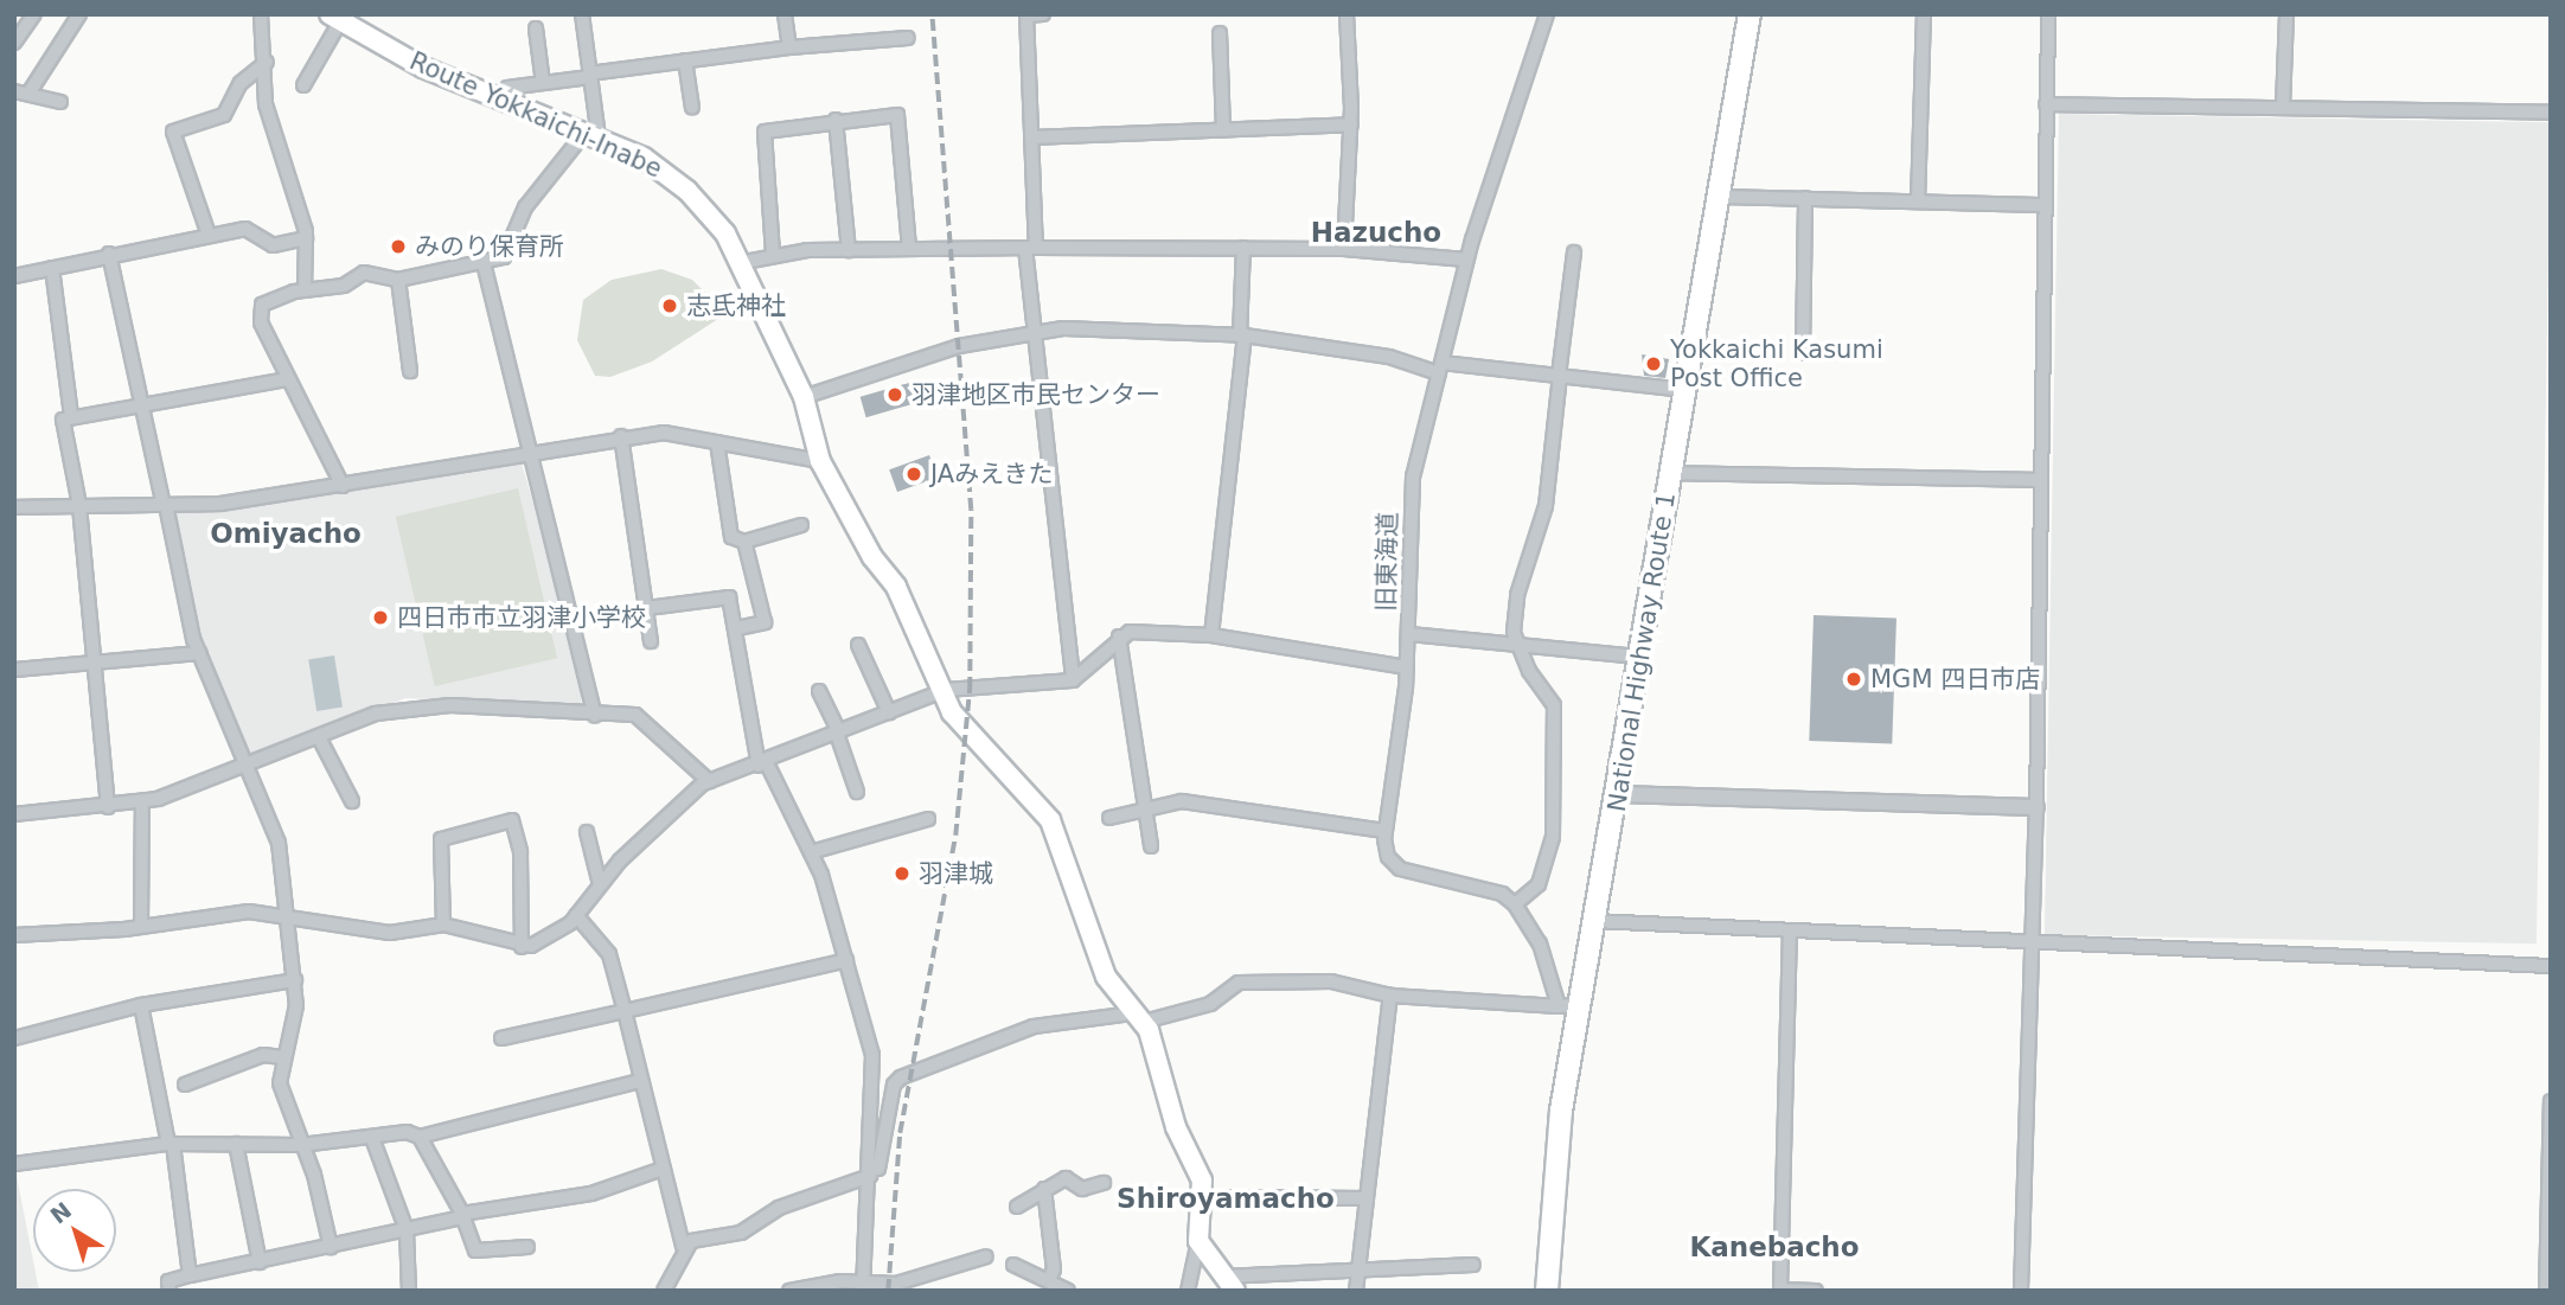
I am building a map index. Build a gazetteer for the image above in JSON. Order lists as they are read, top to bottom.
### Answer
{
  "streets": {
    "highway": ["National Highway Route 1"],
    "main road": ["Route Yokkaichi-Inabe"],
    "street": ["旧東海道"]
  },
  "districts": [
    "Hazucho",
    "Omiyacho",
    "Shiroyamacho",
    "Kanebacho"
  ],
  "places": [
    "みのり保育所",
    "志氐神社",
    "Yokkaichi Kasumi Post Office",
    "羽津地区市民センター",
    "JAみえきた",
    "四日市市立羽津小学校",
    "MGM 四日市店",
    "羽津城"
  ],
  "north": "top left"
}
